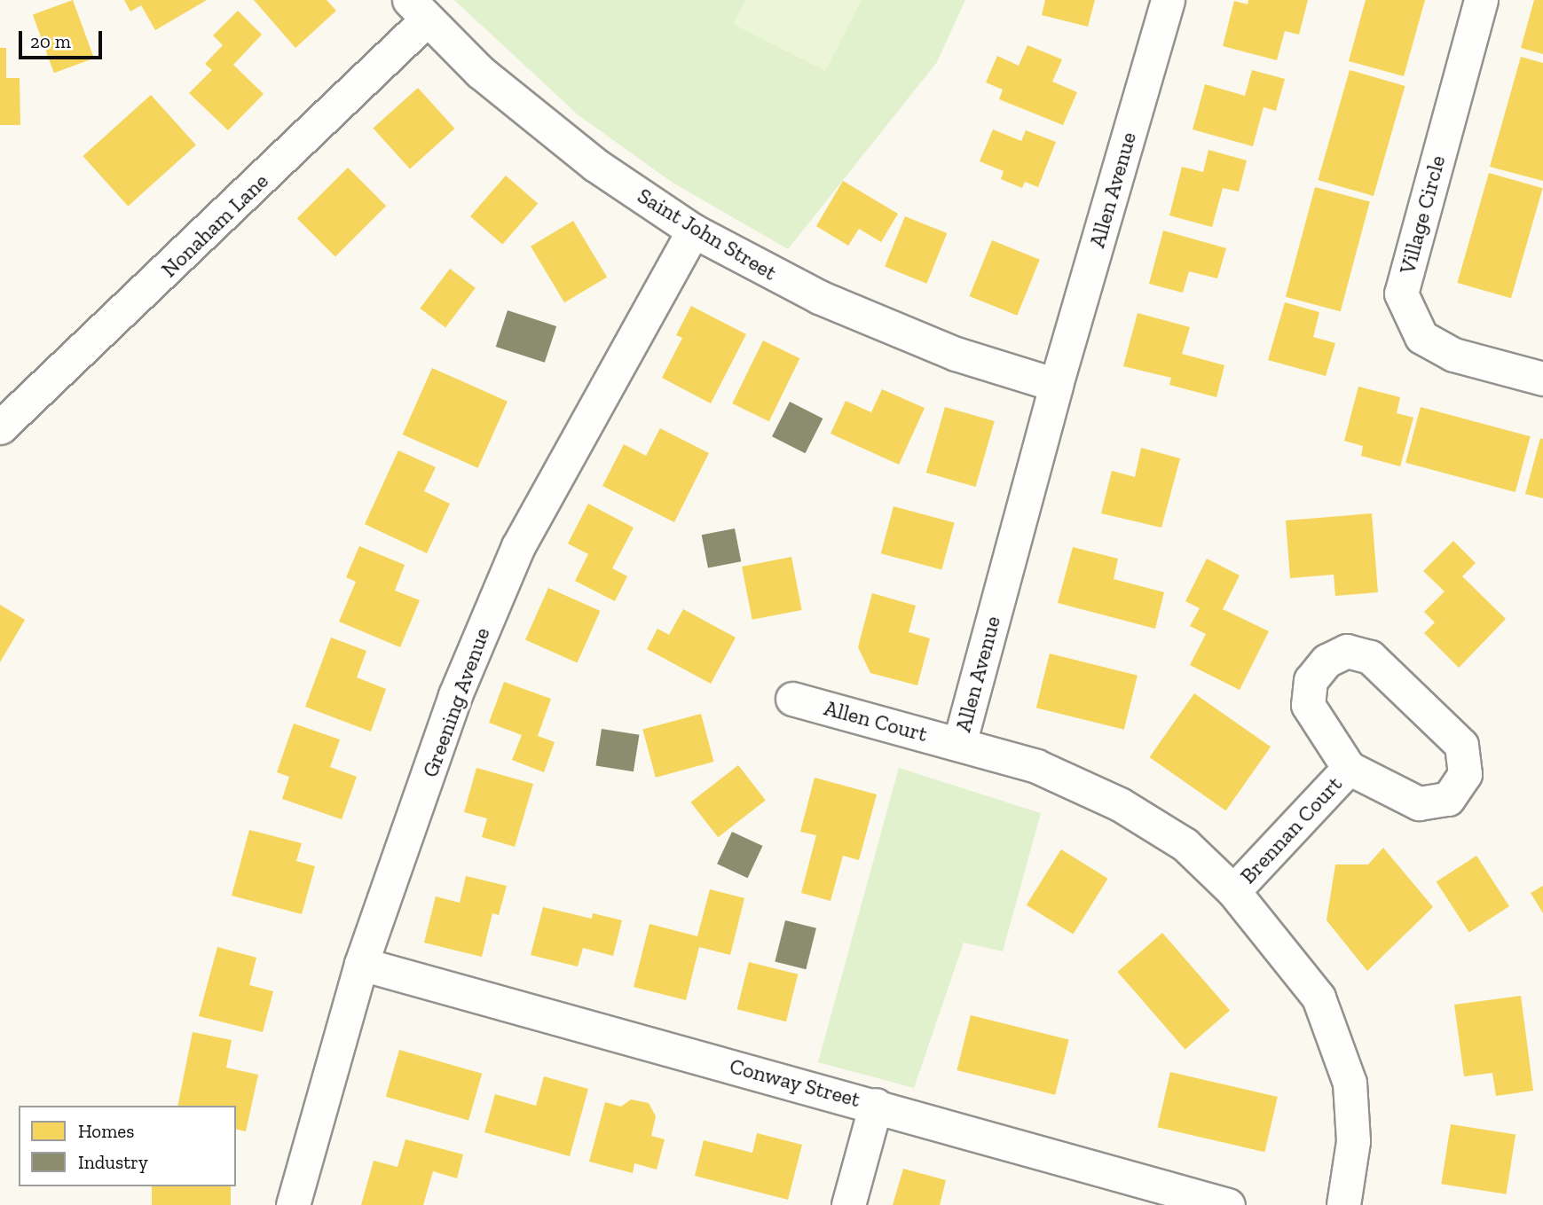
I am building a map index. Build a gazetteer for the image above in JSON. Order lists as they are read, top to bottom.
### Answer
{
  "streets": {
    "street": [
      "Allen Avenue",
      "Village Circle",
      "Nonaham Lane",
      "Saint John Street",
      "Greening Avenue",
      "Allen Court",
      "Brennan Court",
      "Conway Street"
    ]
  },
  "crossings": [
    ["Allen Avenue", "Saint John Street"],
    ["Allen Avenue", "Allen Court"],
    ["Allen Avenue", "Brennan Court"],
    ["Nonaham Lane", "Saint John Street"],
    ["Saint John Street", "Greening Avenue"],
    ["Greening Avenue", "Conway Street"]
  ],
  "legend": ["Homes", "Industry"],
  "scale_bar": "20 m"
}
